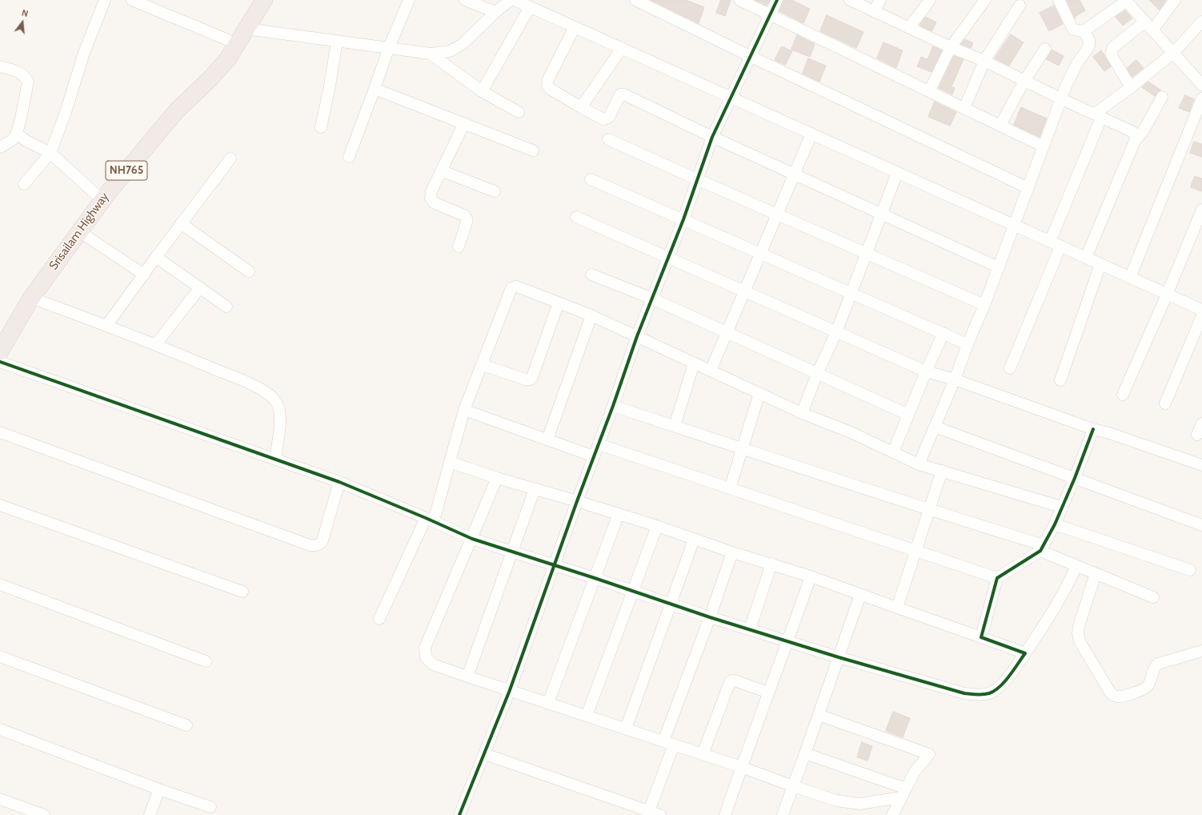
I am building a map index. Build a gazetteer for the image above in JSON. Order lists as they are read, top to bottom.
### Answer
{
  "streets": {
    "highway": ["NH765", "Srisailam Highway"]
  },
  "north": "top"
}
